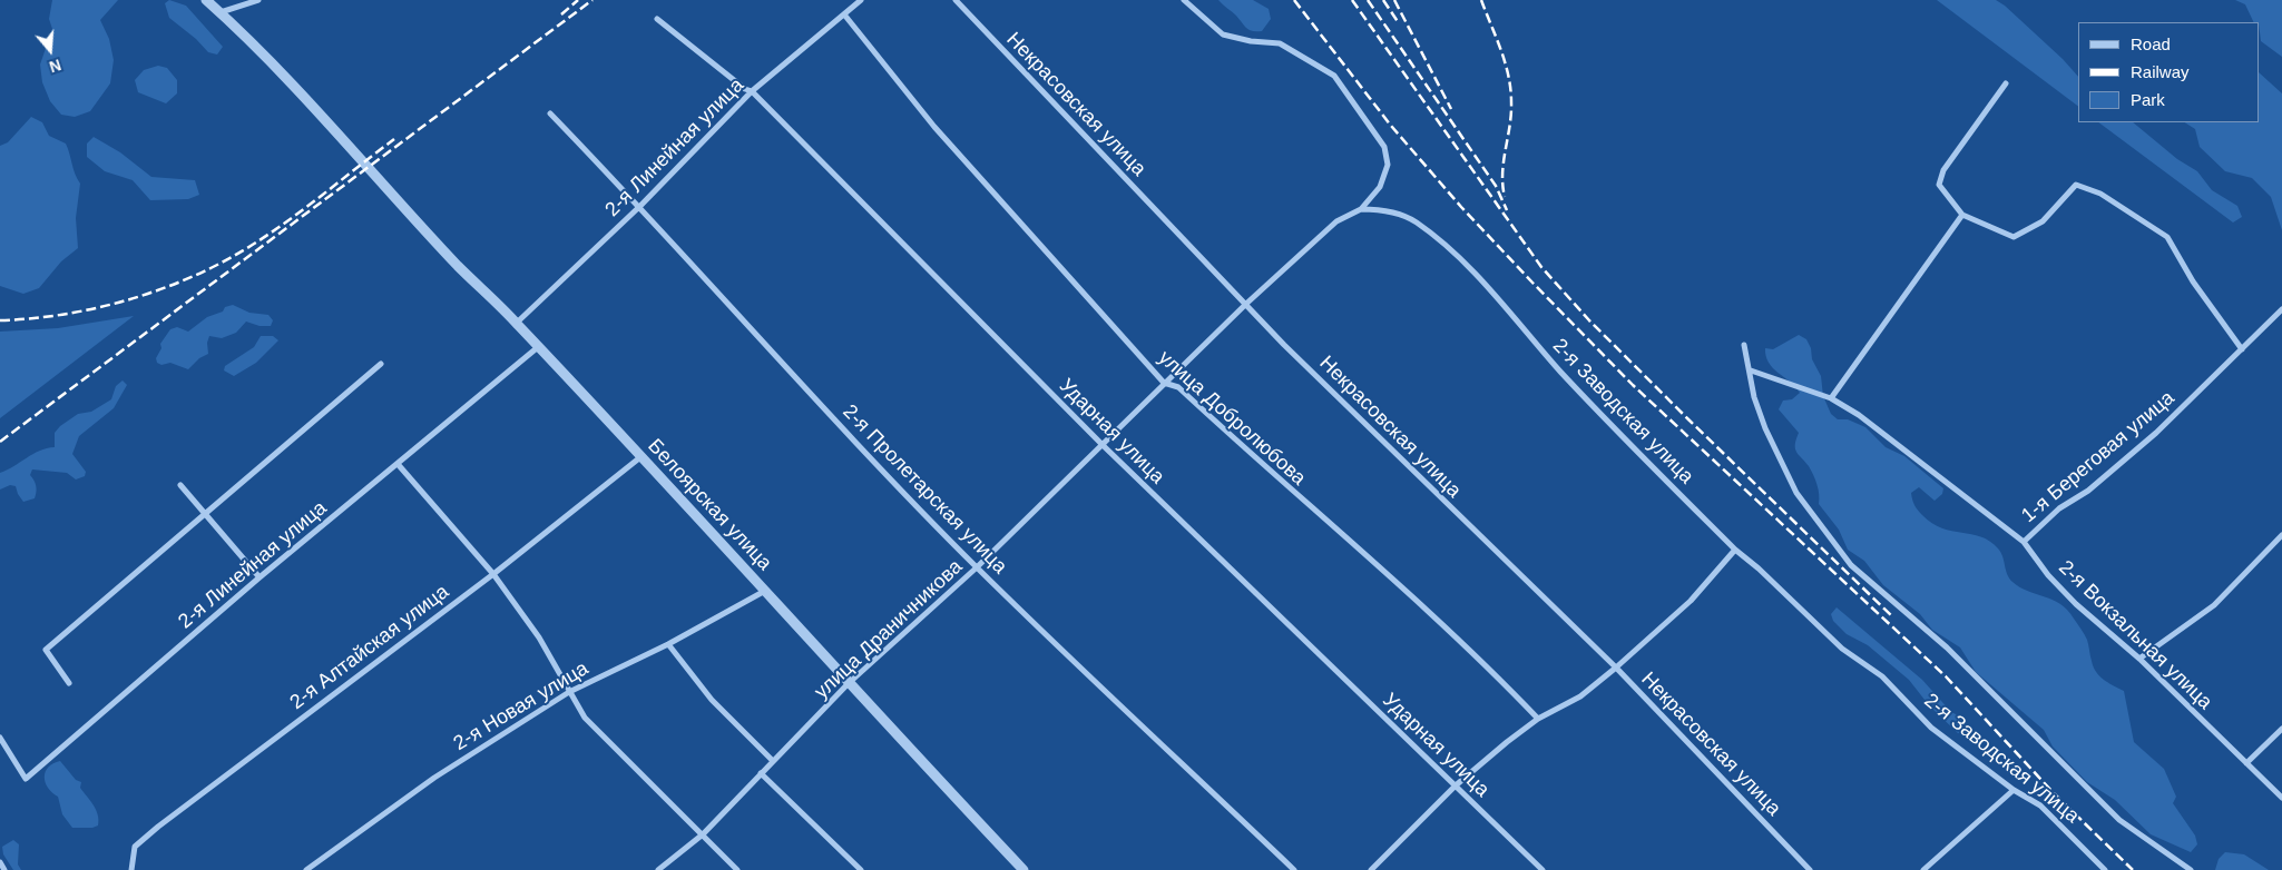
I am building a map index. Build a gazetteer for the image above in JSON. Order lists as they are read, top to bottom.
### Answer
{
  "streets": {
    "street": [
      "Некрасовская улица",
      "2-я Линейная улица",
      "2-я Заводская улица",
      "улица Добролюбова",
      "Ударная улица",
      "1-я Береговая улица",
      "2-я Пролетарская улица",
      "Белоярская улица",
      "улица Драничникова",
      "2-я Вокзальная улица",
      "2-я Алтайская улица",
      "2-я Новая улица"
    ]
  },
  "crossings": [
    ["Некрасовская улица", "улица Драничникова"],
    ["2-я Линейная улица", "улица Добролюбова"],
    ["2-я Линейная улица", "Ударная улица"],
    ["2-я Линейная улица", "2-я Пролетарская улица"],
    ["2-я Линейная улица", "Белоярская улица"],
    ["2-я Заводская улица", "улица Драничникова"],
    ["улица Добролюбова", "улица Драничникова"],
    ["Ударная улица", "улица Драничникова"],
    ["1-я Береговая улица", "2-я Вокзальная улица"],
    ["2-я Пролетарская улица", "улица Драничникова"],
    ["Белоярская улица", "улица Драничникова"],
    ["Белоярская улица", "2-я Алтайская улица"],
    ["Белоярская улица", "2-я Новая улица"]
  ],
  "legend": ["Road", "Railway", "Park"],
  "north": "bottom"
}
